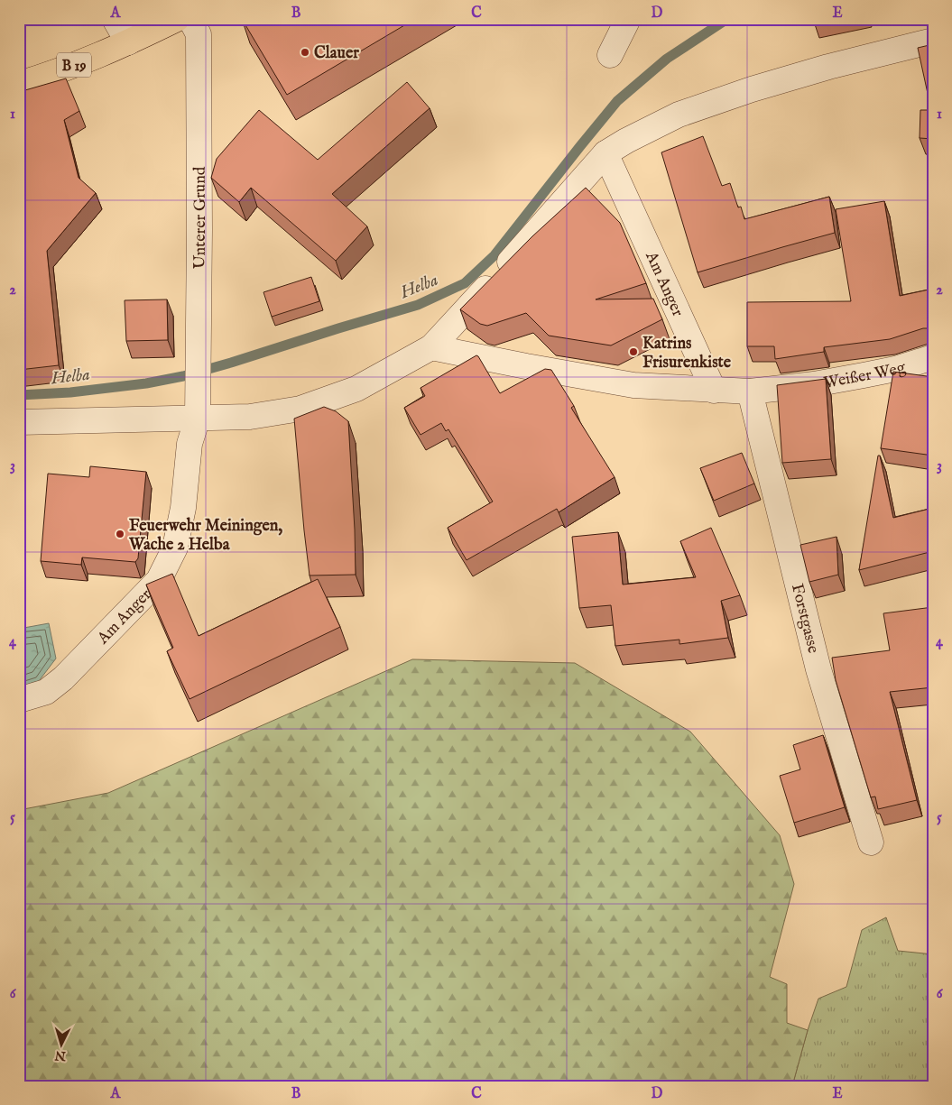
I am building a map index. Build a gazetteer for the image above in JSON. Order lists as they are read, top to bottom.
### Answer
{
  "streets": {
    "main road": ["B 19"],
    "street": [
      "Unterer Grund",
      "Am Anger",
      "Weißer Weg",
      "Forstgasse"
    ]
  },
  "crossings": [
    ["Unterer Grund", "Am Anger"],
    ["Am Anger", "Weißer Weg"],
    ["Weißer Weg", "Forstgasse"]
  ],
  "water": ["Helba"],
  "places": ["Clauer", "Katrins Frisurenkiste", "Feuerwehr Meiningen, Wache 2 Helba"],
  "north": "bottom",
  "grid": {
    "columns": [
      "A",
      "B",
      "C",
      "D",
      "E"
    ],
    "rows": [
      "1",
      "2",
      "3",
      "4",
      "5",
      "6"
    ]
  }
}
